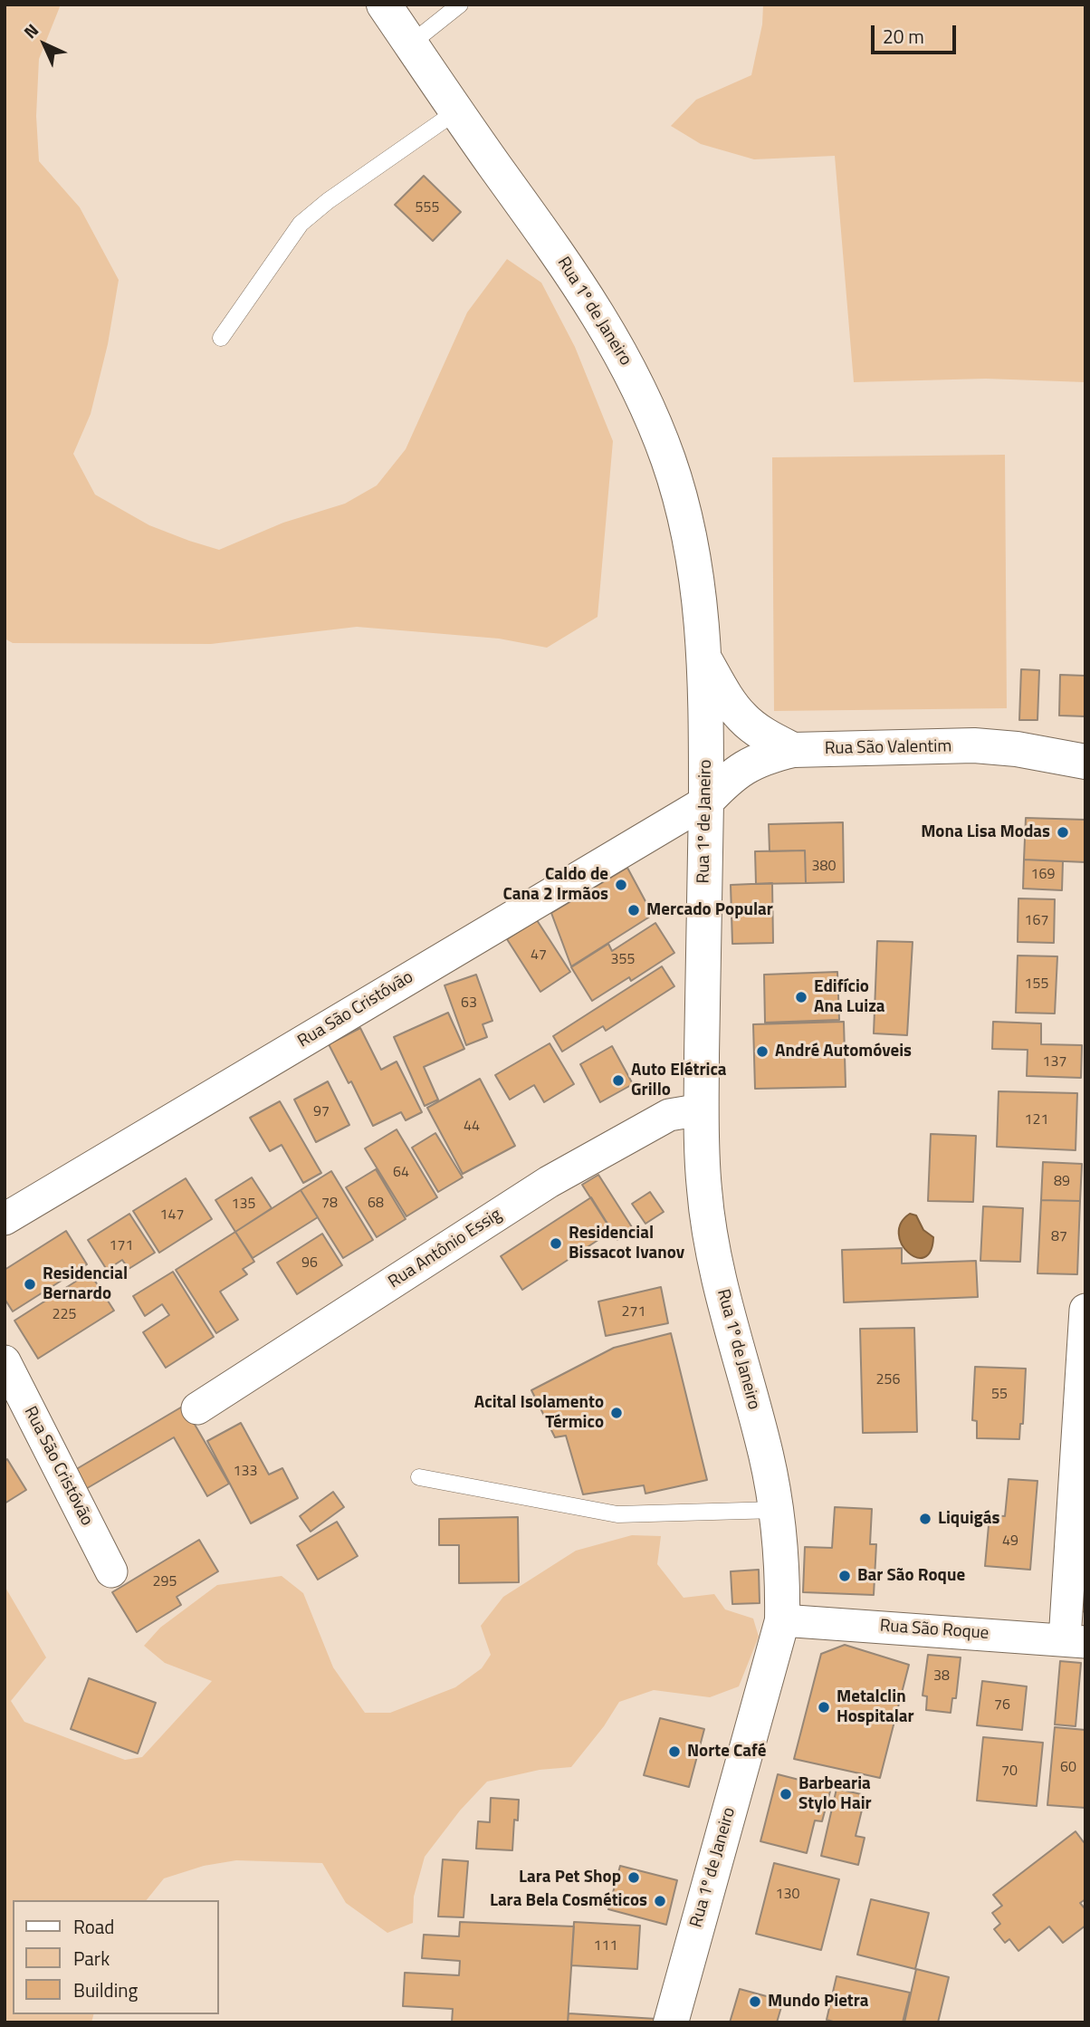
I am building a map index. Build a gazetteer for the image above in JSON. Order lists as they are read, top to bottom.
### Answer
{
  "streets": {
    "main road": ["Rua 1º de Janeiro", "Rua São Valentim"],
    "street": ["Rua São Cristóvão", "Rua Antônio Essig", "Rua São Roque"]
  },
  "crossings": [
    ["Rua 1º de Janeiro", "Rua São Valentim"],
    ["Rua 1º de Janeiro", "Rua São Cristóvão"],
    ["Rua 1º de Janeiro", "Rua Antônio Essig"],
    ["Rua 1º de Janeiro", "Rua São Roque"],
    ["Rua São Valentim", "Rua São Cristóvão"]
  ],
  "places": [
    "Mona Lisa Modas",
    "Caldo de Cana 2 Irmãos",
    "Mercado Popular",
    "Edifício Ana Luiza",
    "André Automóveis",
    "Auto Elétrica Grillo",
    "Residencial Bissacot Ivanov",
    "Residencial Bernardo",
    "Acital Isolamento Térmico",
    "Liquigás",
    "Bar São Roque",
    "Metalclin Hospitalar",
    "Norte Café",
    "Barbearia Stylo Hair",
    "Lara Pet Shop",
    "Lara Bela Cosméticos",
    "Mundo Pietra"
  ],
  "house_numbers": [
    "555",
    "380",
    "169",
    "167",
    "47",
    "355",
    "155",
    "63",
    "137",
    "97",
    "121",
    "44",
    "64",
    "89",
    "78",
    "68",
    "135",
    "147",
    "87",
    "171",
    "96",
    "271",
    "225",
    "256",
    "55",
    "133",
    "49",
    "295",
    "38",
    "76",
    "60",
    "70",
    "130",
    "111"
  ],
  "legend": ["Road", "Park", "Building"],
  "scale_bar": "20 m",
  "north": "top left"
}
